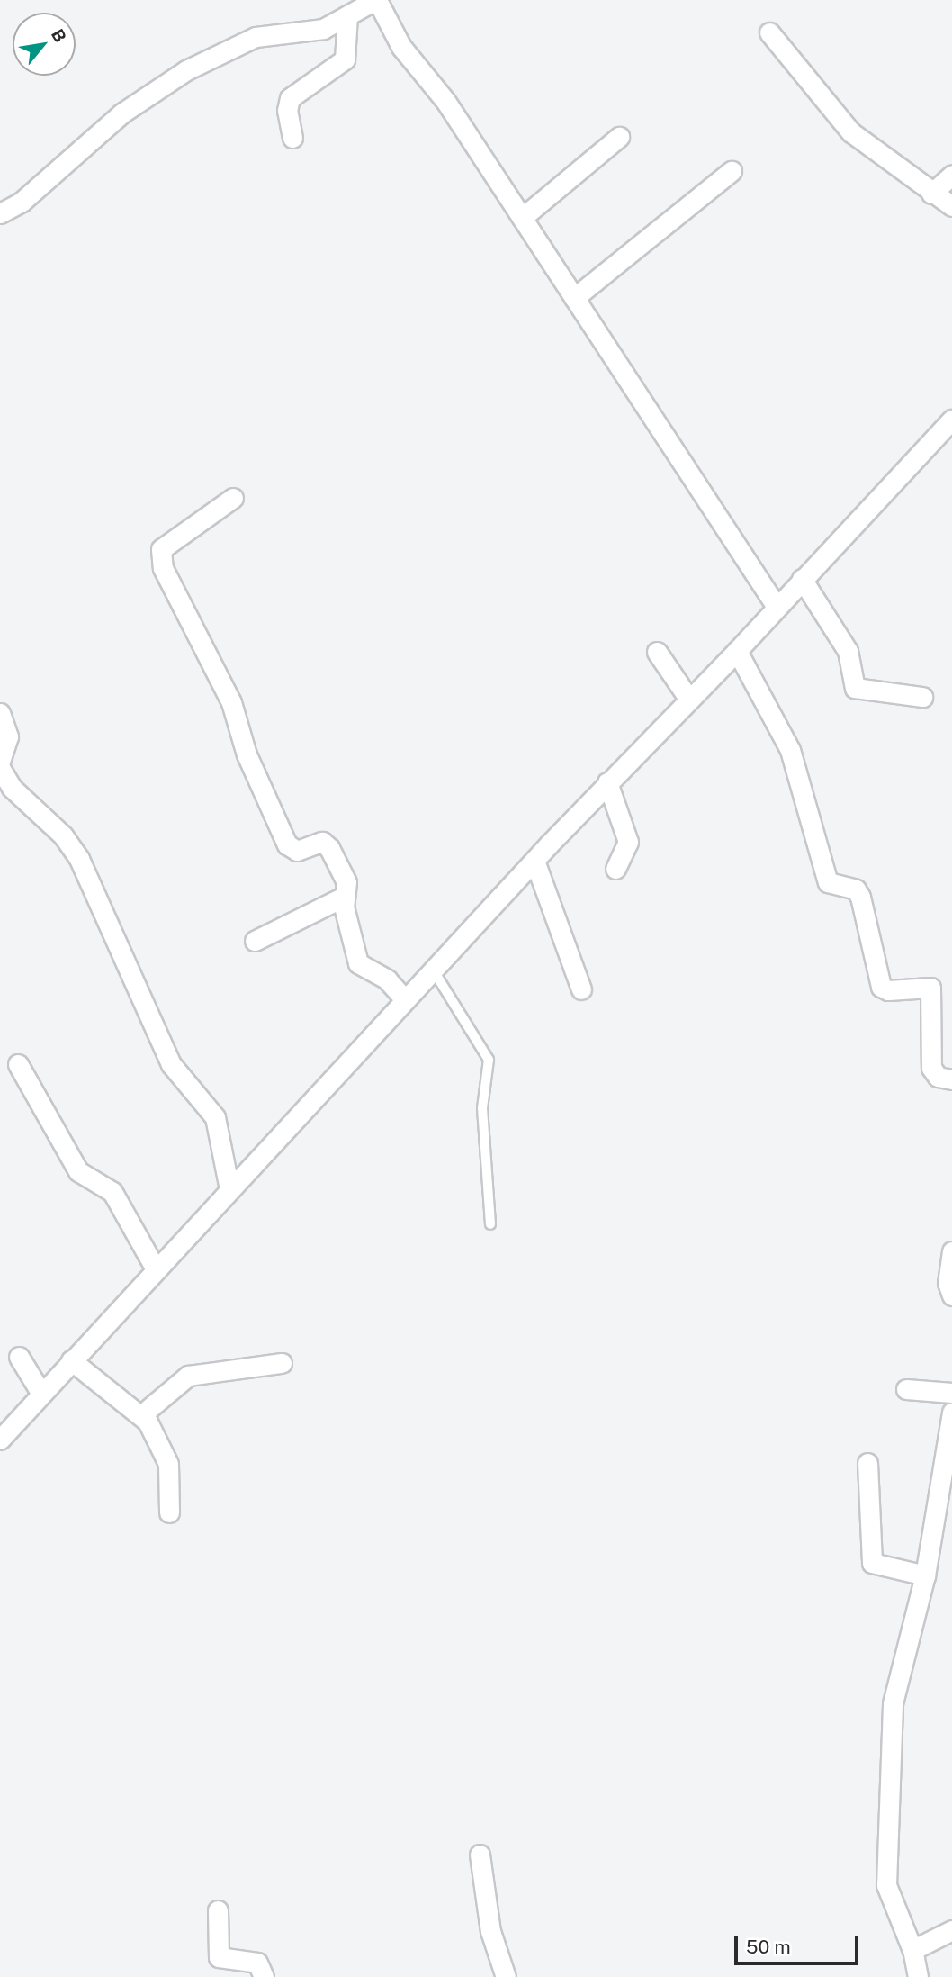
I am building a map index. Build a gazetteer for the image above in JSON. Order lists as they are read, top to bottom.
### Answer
{
  "scale_bar": "50 m",
  "north": "top right"
}
